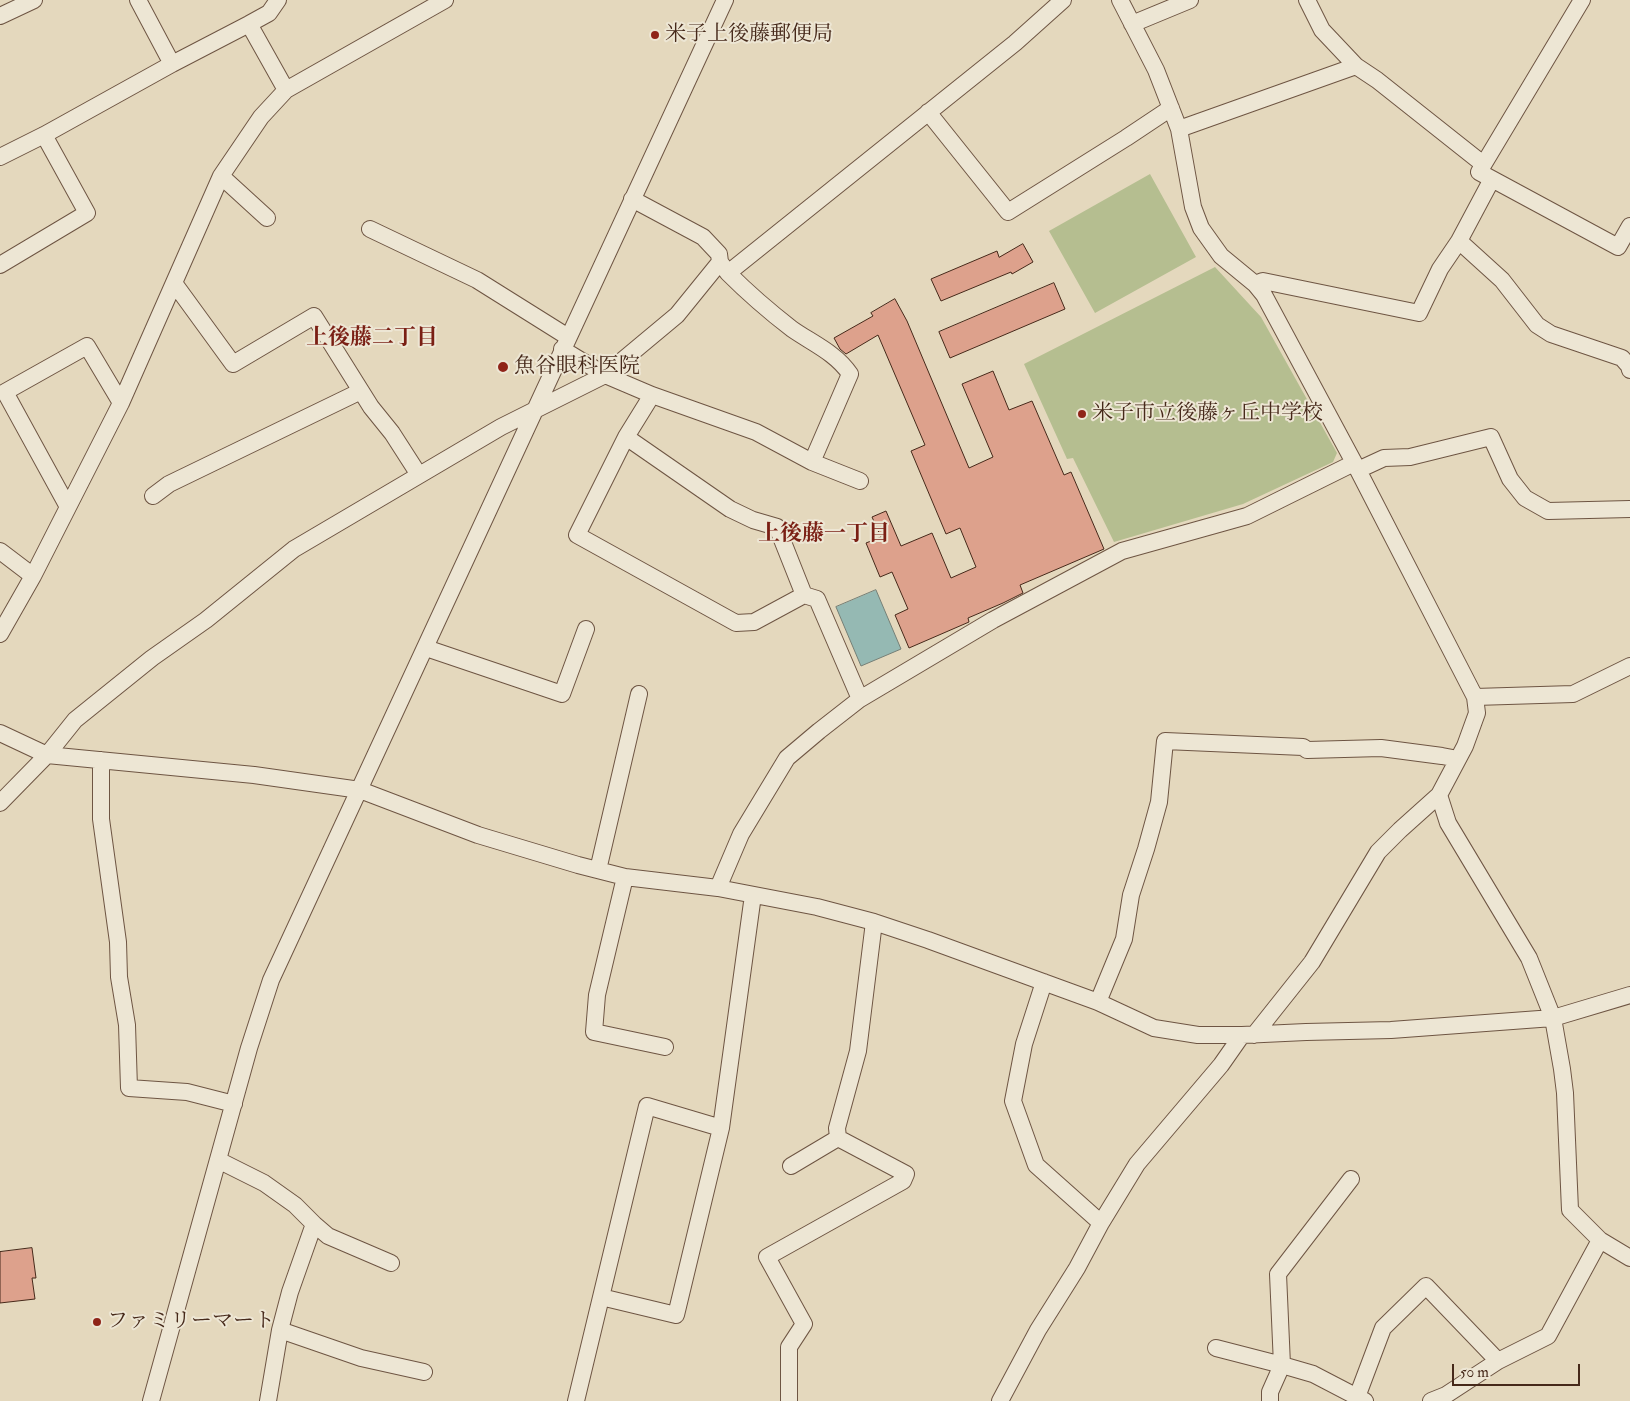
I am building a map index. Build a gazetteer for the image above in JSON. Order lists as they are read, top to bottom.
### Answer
{
  "districts": ["上後藤二丁目", "上後藤一丁目"],
  "places": [
    "米子上後藤郵便局",
    "魚谷眼科医院",
    "米子市立後藤ヶ丘中学校",
    "ファミリーマート"
  ],
  "scale_bar": "50 m"
}
